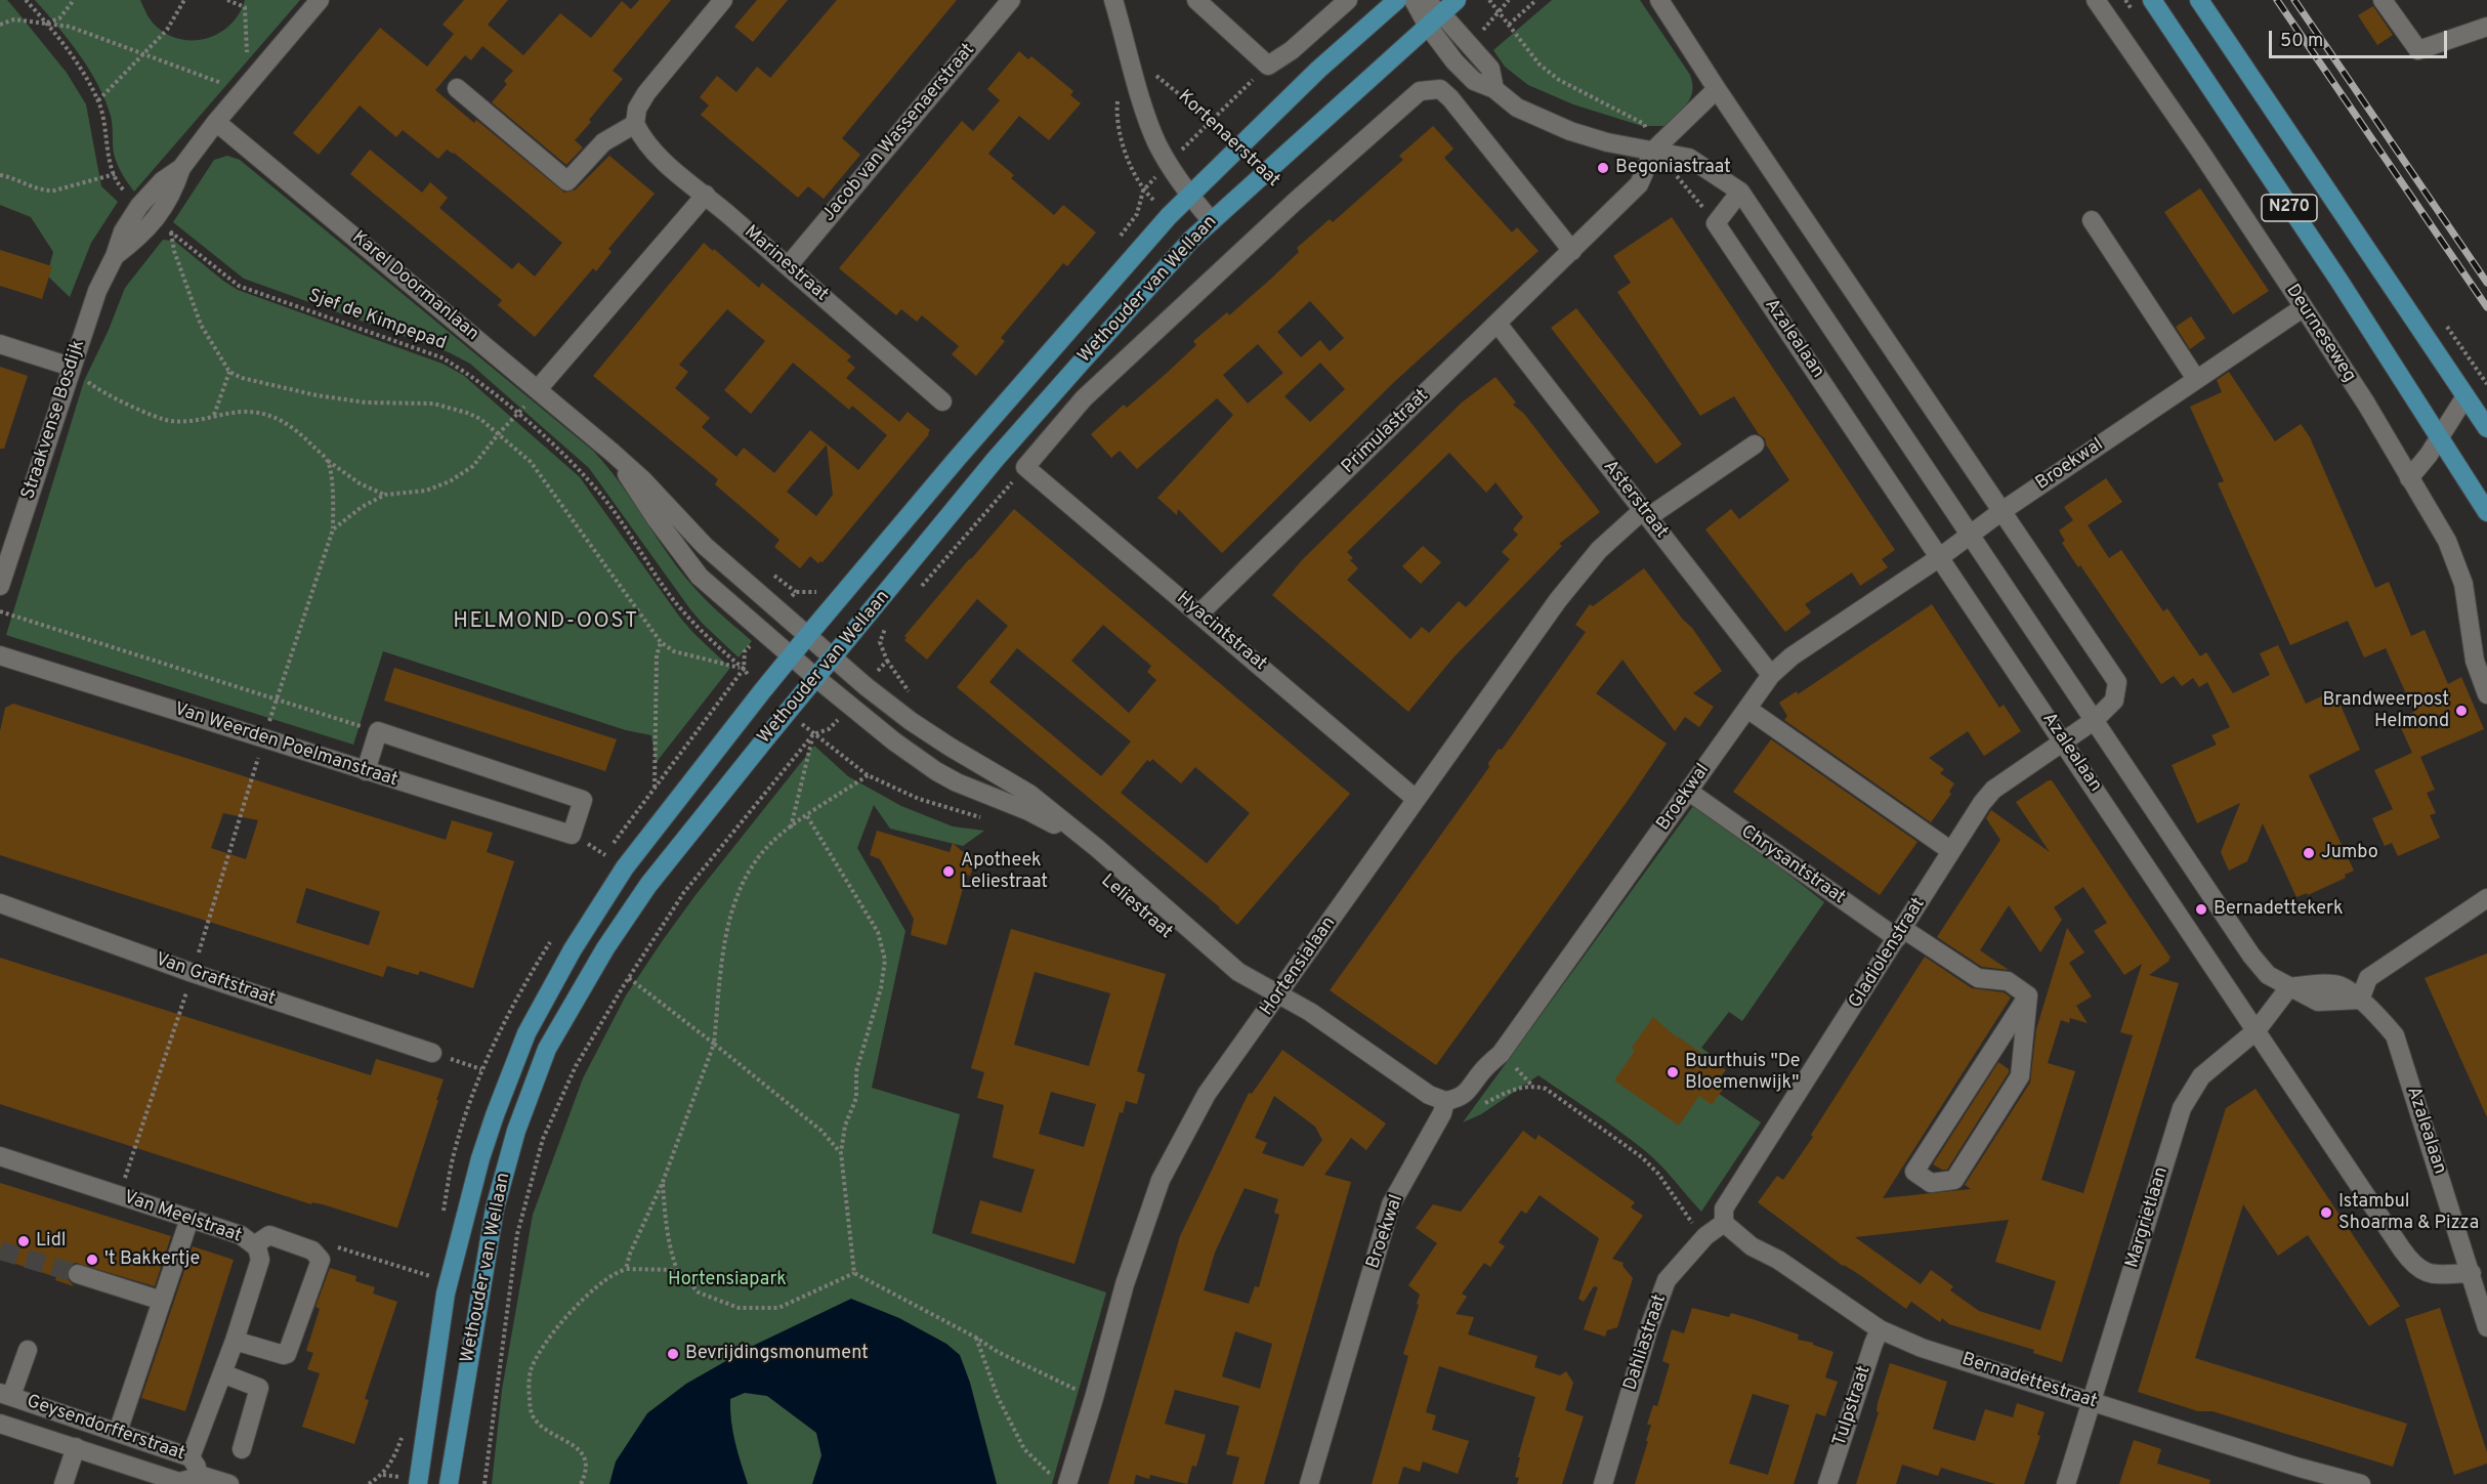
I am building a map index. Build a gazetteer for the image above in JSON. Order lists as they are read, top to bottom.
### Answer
{
  "streets": {
    "main road": ["N270", "Wethouder van Wellaan"],
    "street": [
      "Jacob van Wassenaerstraat",
      "Marinestraat",
      "Karel Doormanlaan",
      "Deurneseweg",
      "Azalealaan",
      "Straakvense Bosdijk",
      "Primulastraat",
      "Broekwal",
      "Asterstraat",
      "Hyacintstraat",
      "Van Weerden Poelmanstraat",
      "Chrysantstraat",
      "Leliestraat",
      "Gladiolenstraat",
      "Hortensialaan",
      "Van Graftstraat",
      "Van Meelstraat",
      "Margrietlaan",
      "Dahliastraat",
      "Bernadettestraat",
      "Tulpstraat",
      "Geysendorfferstraat"
    ],
    "path": ["Kortenaerstraat", "Sjef de Kimpepad"]
  },
  "crossings": [
    ["Jacob van Wassenaerstraat", "Marinestraat"],
    ["Kortenaerstraat", "Wethouder van Wellaan"],
    ["Karel Doormanlaan", "Wethouder van Wellaan"],
    ["Karel Doormanlaan", "Straakvense Bosdijk"],
    ["Karel Doormanlaan", "Leliestraat"],
    ["Wethouder van Wellaan", "Azalealaan"],
    ["Wethouder van Wellaan", "Primulastraat"],
    ["Wethouder van Wellaan", "Hyacintstraat"],
    ["Wethouder van Wellaan", "Leliestraat"],
    ["Sjef de Kimpepad", "Straakvense Bosdijk"],
    ["Deurneseweg", "Broekwal"],
    ["Azalealaan", "Primulastraat"],
    ["Azalealaan", "Broekwal"],
    ["Azalealaan", "Gladiolenstraat"],
    ["Azalealaan", "Margrietlaan"],
    ["Primulastraat", "Asterstraat"],
    ["Primulastraat", "Hyacintstraat"],
    ["Broekwal", "Asterstraat"],
    ["Broekwal", "Chrysantstraat"],
    ["Broekwal", "Leliestraat"],
    ["Asterstraat", "Hortensialaan"],
    ["Hyacintstraat", "Hortensialaan"],
    ["Chrysantstraat", "Gladiolenstraat"],
    ["Leliestraat", "Hortensialaan"],
    ["Gladiolenstraat", "Dahliastraat"],
    ["Gladiolenstraat", "Bernadettestraat"],
    ["Van Meelstraat", "Geysendorfferstraat"],
    ["Margrietlaan", "Bernadettestraat"],
    ["Dahliastraat", "Bernadettestraat"],
    ["Bernadettestraat", "Tulpstraat"]
  ],
  "districts": ["HELMOND-OOST"],
  "parks": ["Hortensiapark"],
  "places": [
    "Begoniastraat",
    "Brandweerpost Helmond",
    "Jumbo",
    "Apotheek Leliestraat",
    "Bernadettekerk",
    "Buurthuis \"De Bloemenwijk\"",
    "Istambul Shoarma & Pizza",
    "Lidl",
    "'t Bakkertje",
    "Bevrijdingsmonument"
  ],
  "scale_bar": "50 m"
}
